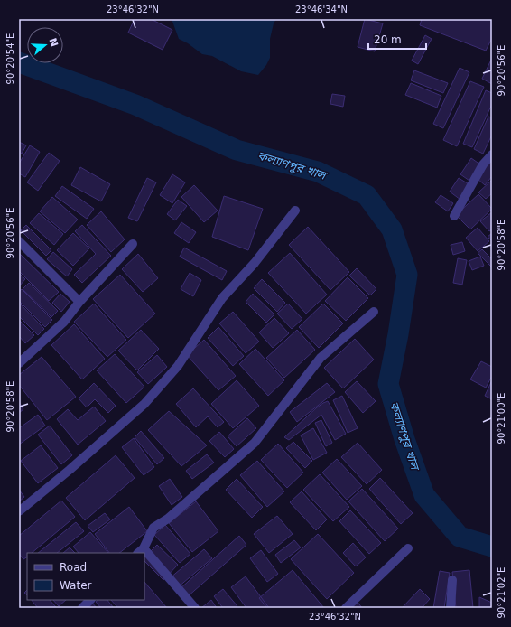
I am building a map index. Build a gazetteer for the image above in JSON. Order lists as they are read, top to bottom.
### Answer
{
  "water": ["কল্যাণপুর খাল"],
  "legend": ["Road", "Water"],
  "scale_bar": "20 m",
  "north": "right",
  "coordinates": [
    "23°46'32\"N",
    "23°46'34\"N",
    "90°20'54\"E",
    "90°20'56\"E",
    "90°20'58\"E",
    "90°21'00\"E",
    "90°21'02\"E"
  ]
}
